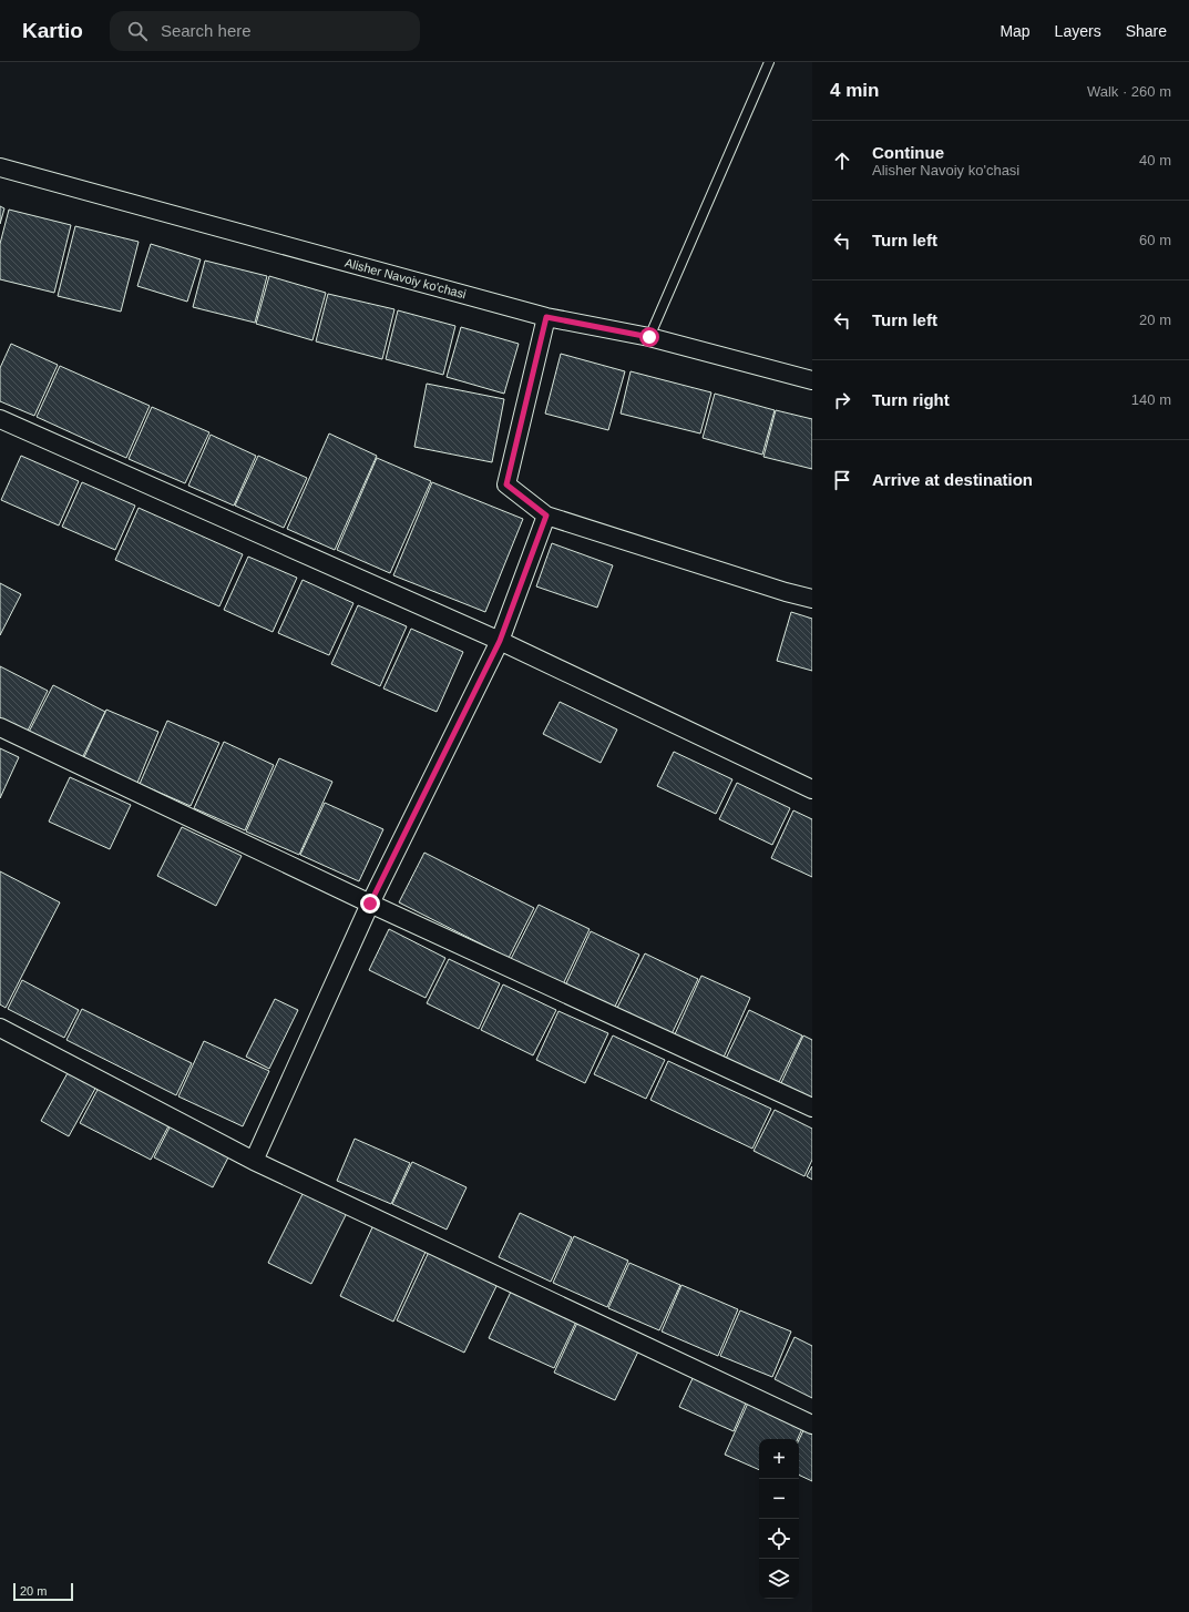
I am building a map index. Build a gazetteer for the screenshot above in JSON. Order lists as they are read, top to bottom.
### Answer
{
  "streets": {
    "street": ["Alisher Navoiy ko'chasi"]
  },
  "scale_bar": "20 m",
  "page": {
    "header": "Kartio",
    "search": "Search here",
    "nav": ["Map", "Layers", "Share"],
    "heading": ["4 min", "Walk · 260 m"],
    "list": [
      ["Continue", "Alisher Navoiy ko'chasi", "40 m"],
      ["Turn left", "60 m"],
      ["Turn left", "20 m"],
      ["Turn right", "140 m"],
      "Arrive at destination"
    ],
    "map_buttons": ["+", "−"],
    "scale": "20 m"
  }
}
